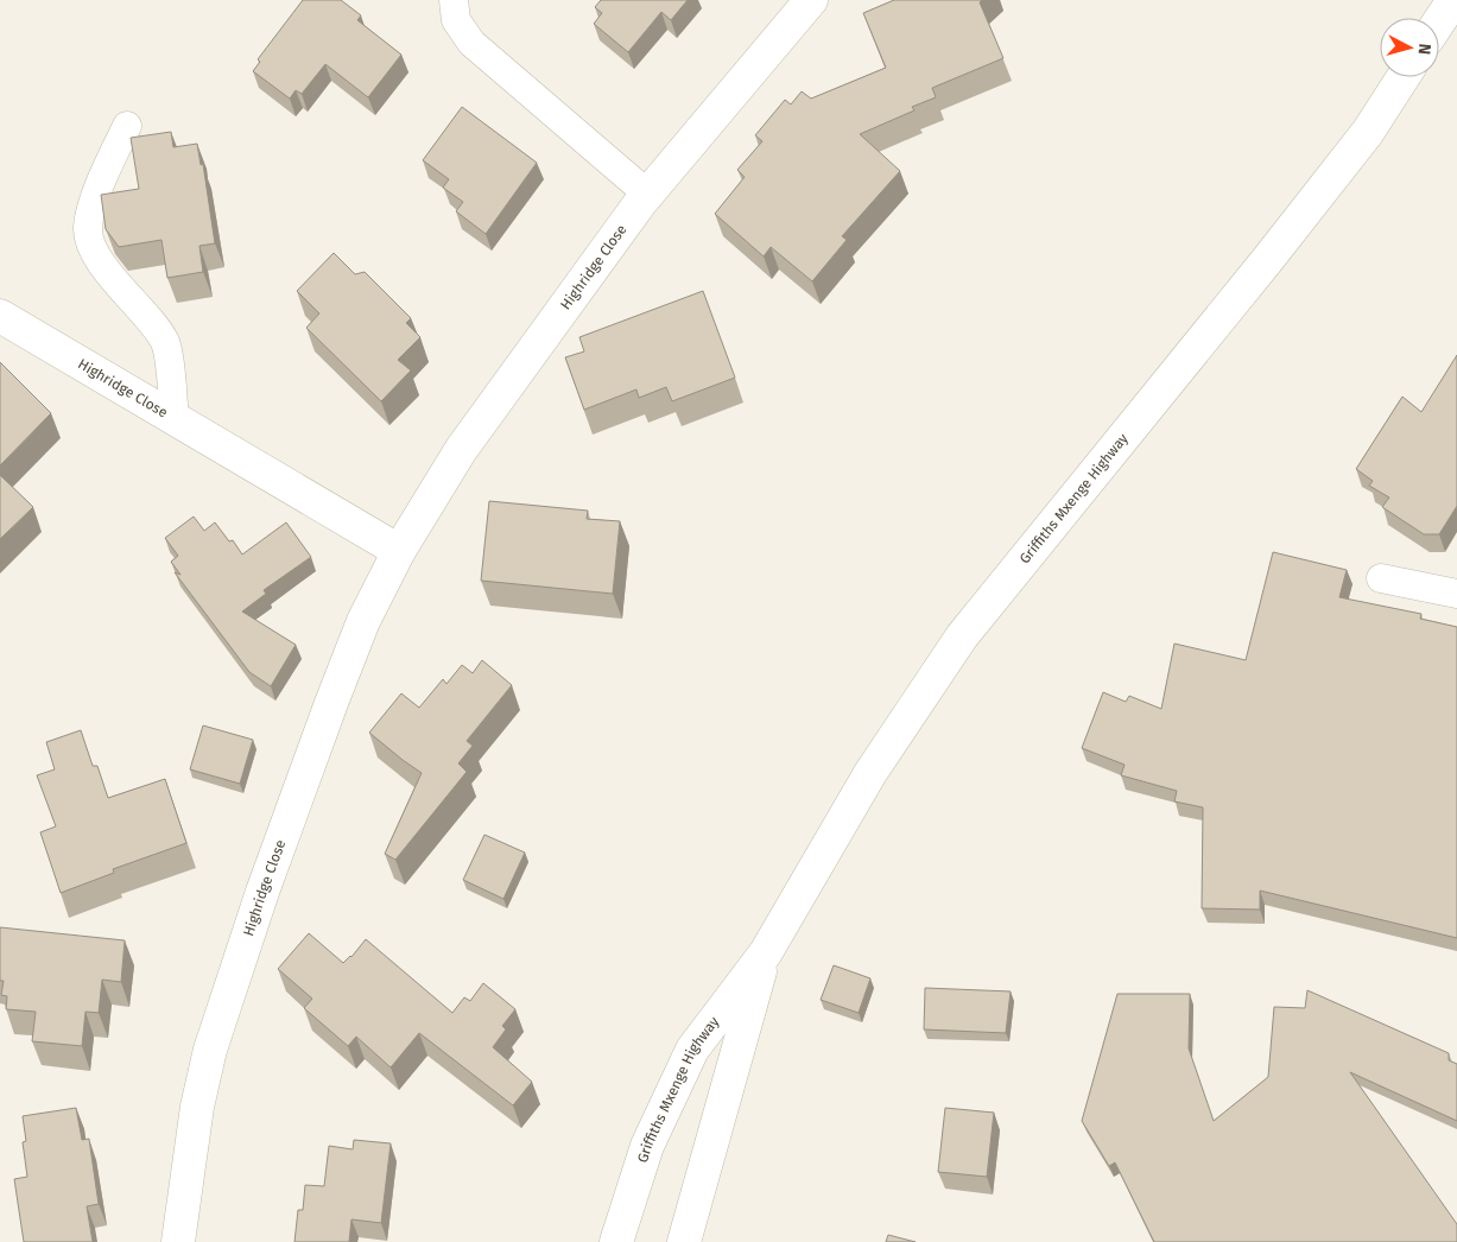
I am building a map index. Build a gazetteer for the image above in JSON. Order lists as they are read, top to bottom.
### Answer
{
  "streets": {
    "street": ["Highridge Close", "Griffiths Mxenge Highway"]
  },
  "north": "right"
}
